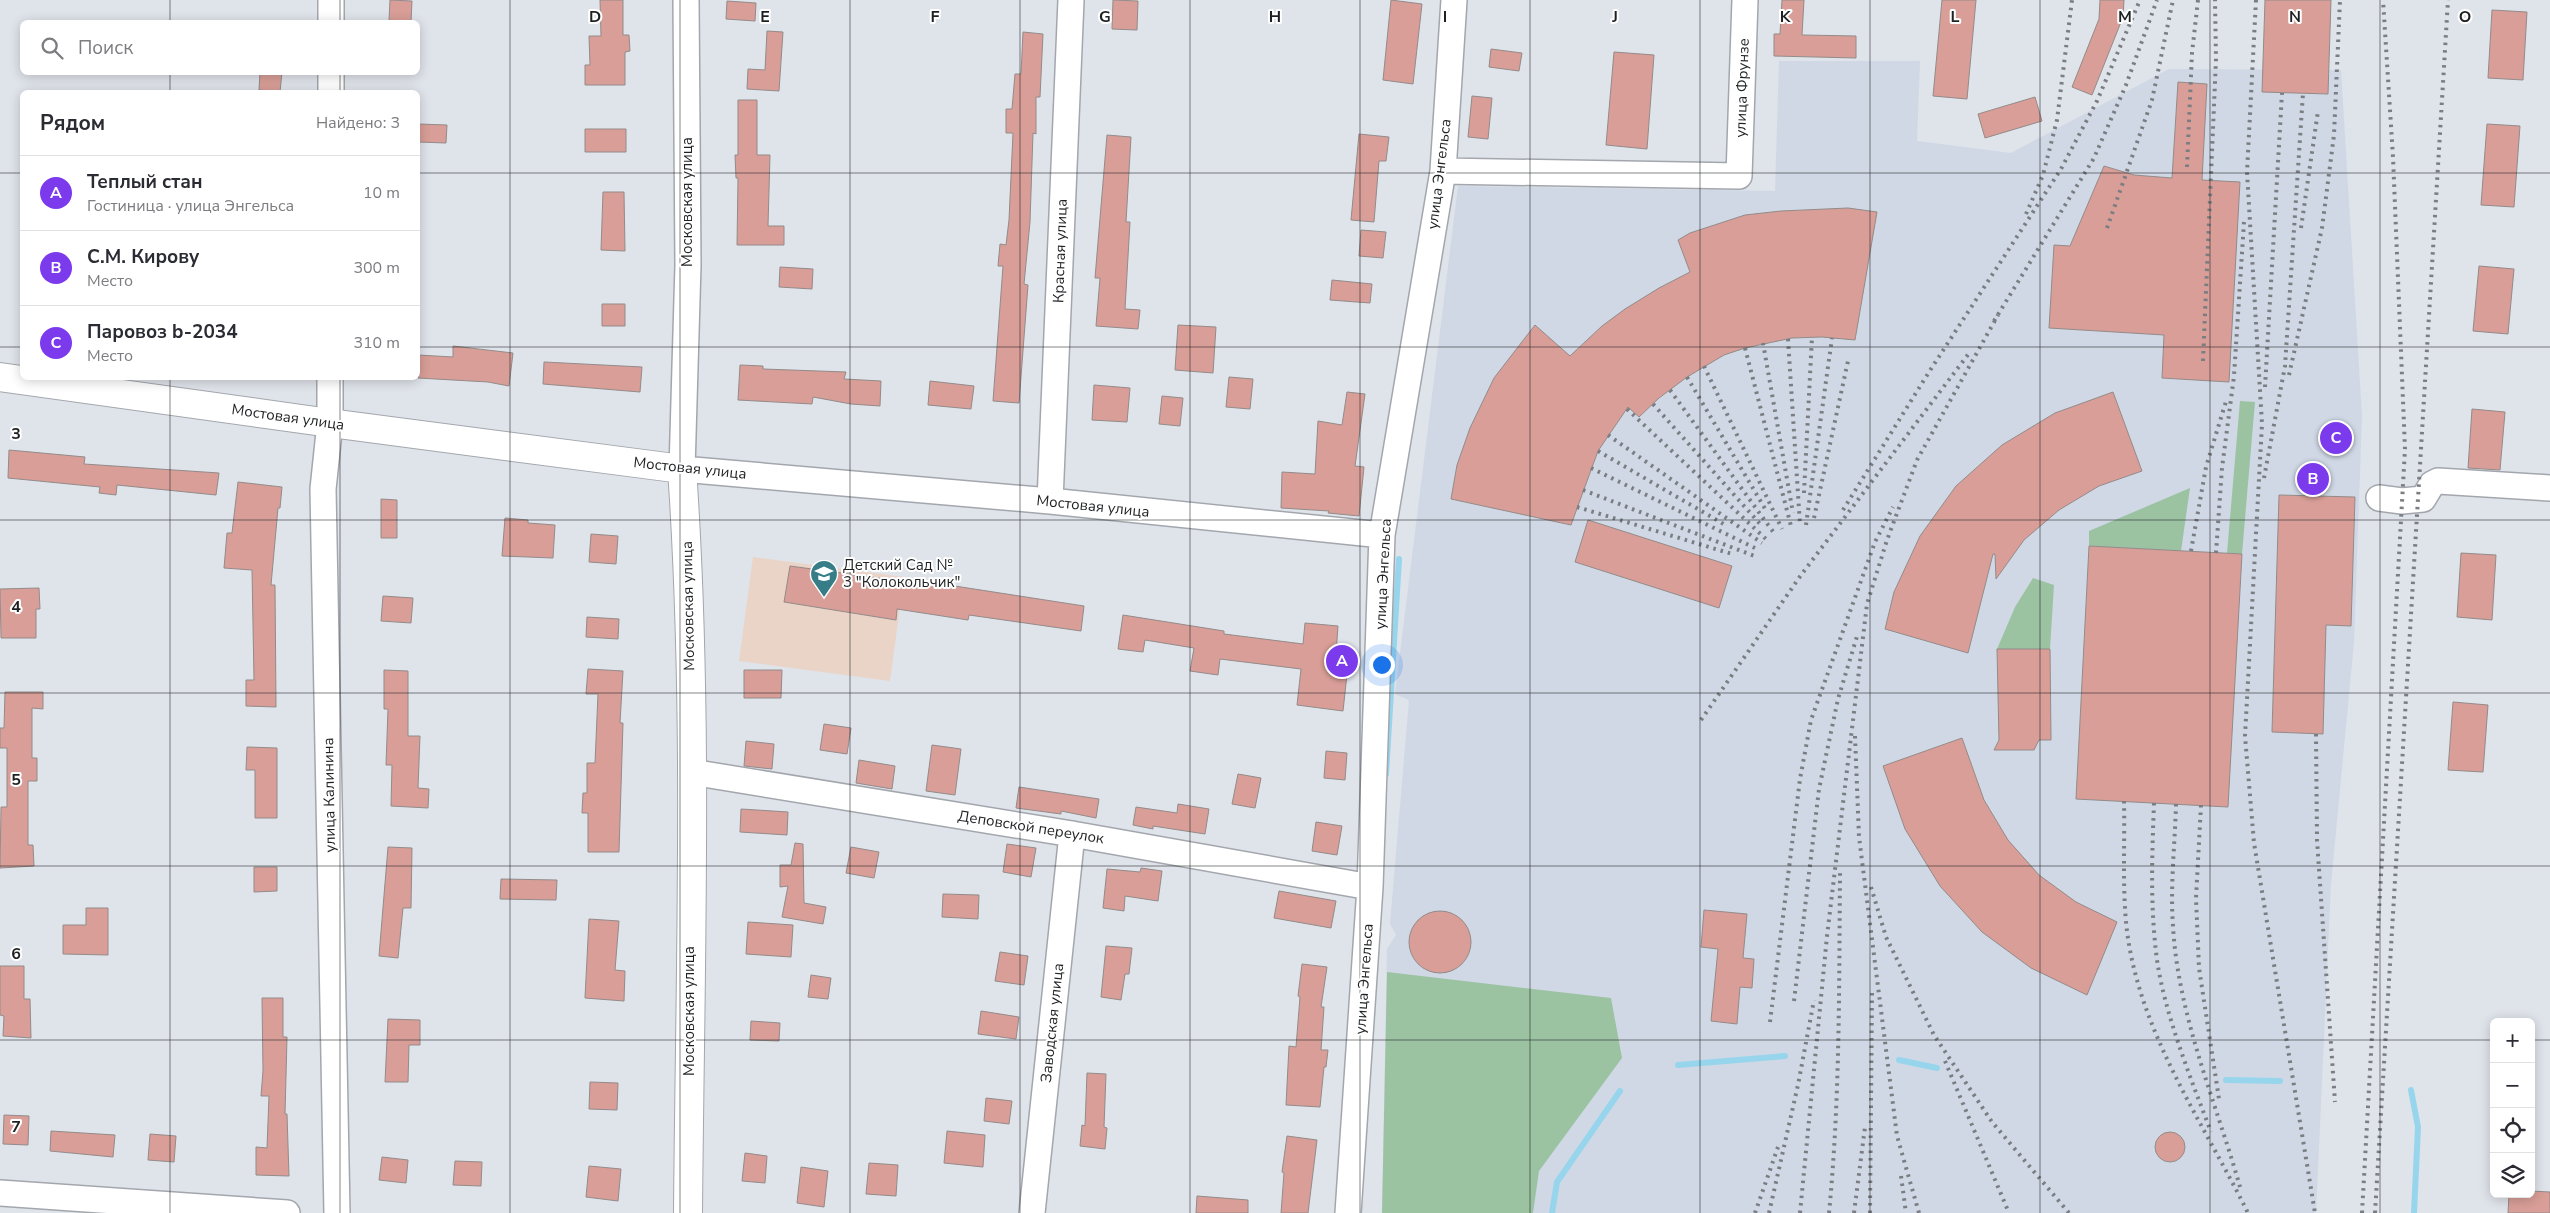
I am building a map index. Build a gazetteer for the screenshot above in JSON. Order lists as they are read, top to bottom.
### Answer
{
  "streets": {
    "main road": ["Московская улица", "Мостовая улица"],
    "street": [
      "улица Фрунзе",
      "улица Энгельса",
      "Красная улица",
      "улица Калинина",
      "Деповской переулок",
      "Заводская улица"
    ]
  },
  "crossings": [
    ["улица Фрунзе", "улица Энгельса"],
    ["улица Энгельса", "Мостовая улица"],
    ["улица Энгельса", "Деповской переулок"],
    ["Московская улица", "Мостовая улица"],
    ["Московская улица", "Деповской переулок"],
    ["Красная улица", "Мостовая улица"],
    ["Мостовая улица", "улица Калинина"],
    ["Деповской переулок", "Заводская улица"]
  ],
  "places": {
    "school or university": ["Детский Сад № 3 \"Колокольчик\""]
  },
  "page": {
    "search": "Поиск",
    "heading": ["Рядом", "Найдено: 3"],
    "list": [
      {
        "mark": "A",
        "name": "Теплый стан",
        "note": "Гостиница · улица Энгельса",
        "value": "10 m"
      },
      {
        "mark": "B",
        "name": "С.М. Кирову",
        "note": "Место",
        "value": "300 m"
      },
      {
        "mark": "C",
        "name": "Паровоз b-2034",
        "note": "Место",
        "value": "310 m"
      }
    ],
    "pins": ["C", "B", "A"],
    "map_buttons": ["+", "−"]
  },
  "grid": {
    "columns": [
      "D",
      "E",
      "F",
      "G",
      "H",
      "I",
      "J",
      "K",
      "L",
      "M",
      "N",
      "O"
    ],
    "rows": [
      "3",
      "4",
      "5",
      "6",
      "7"
    ]
  }
}
